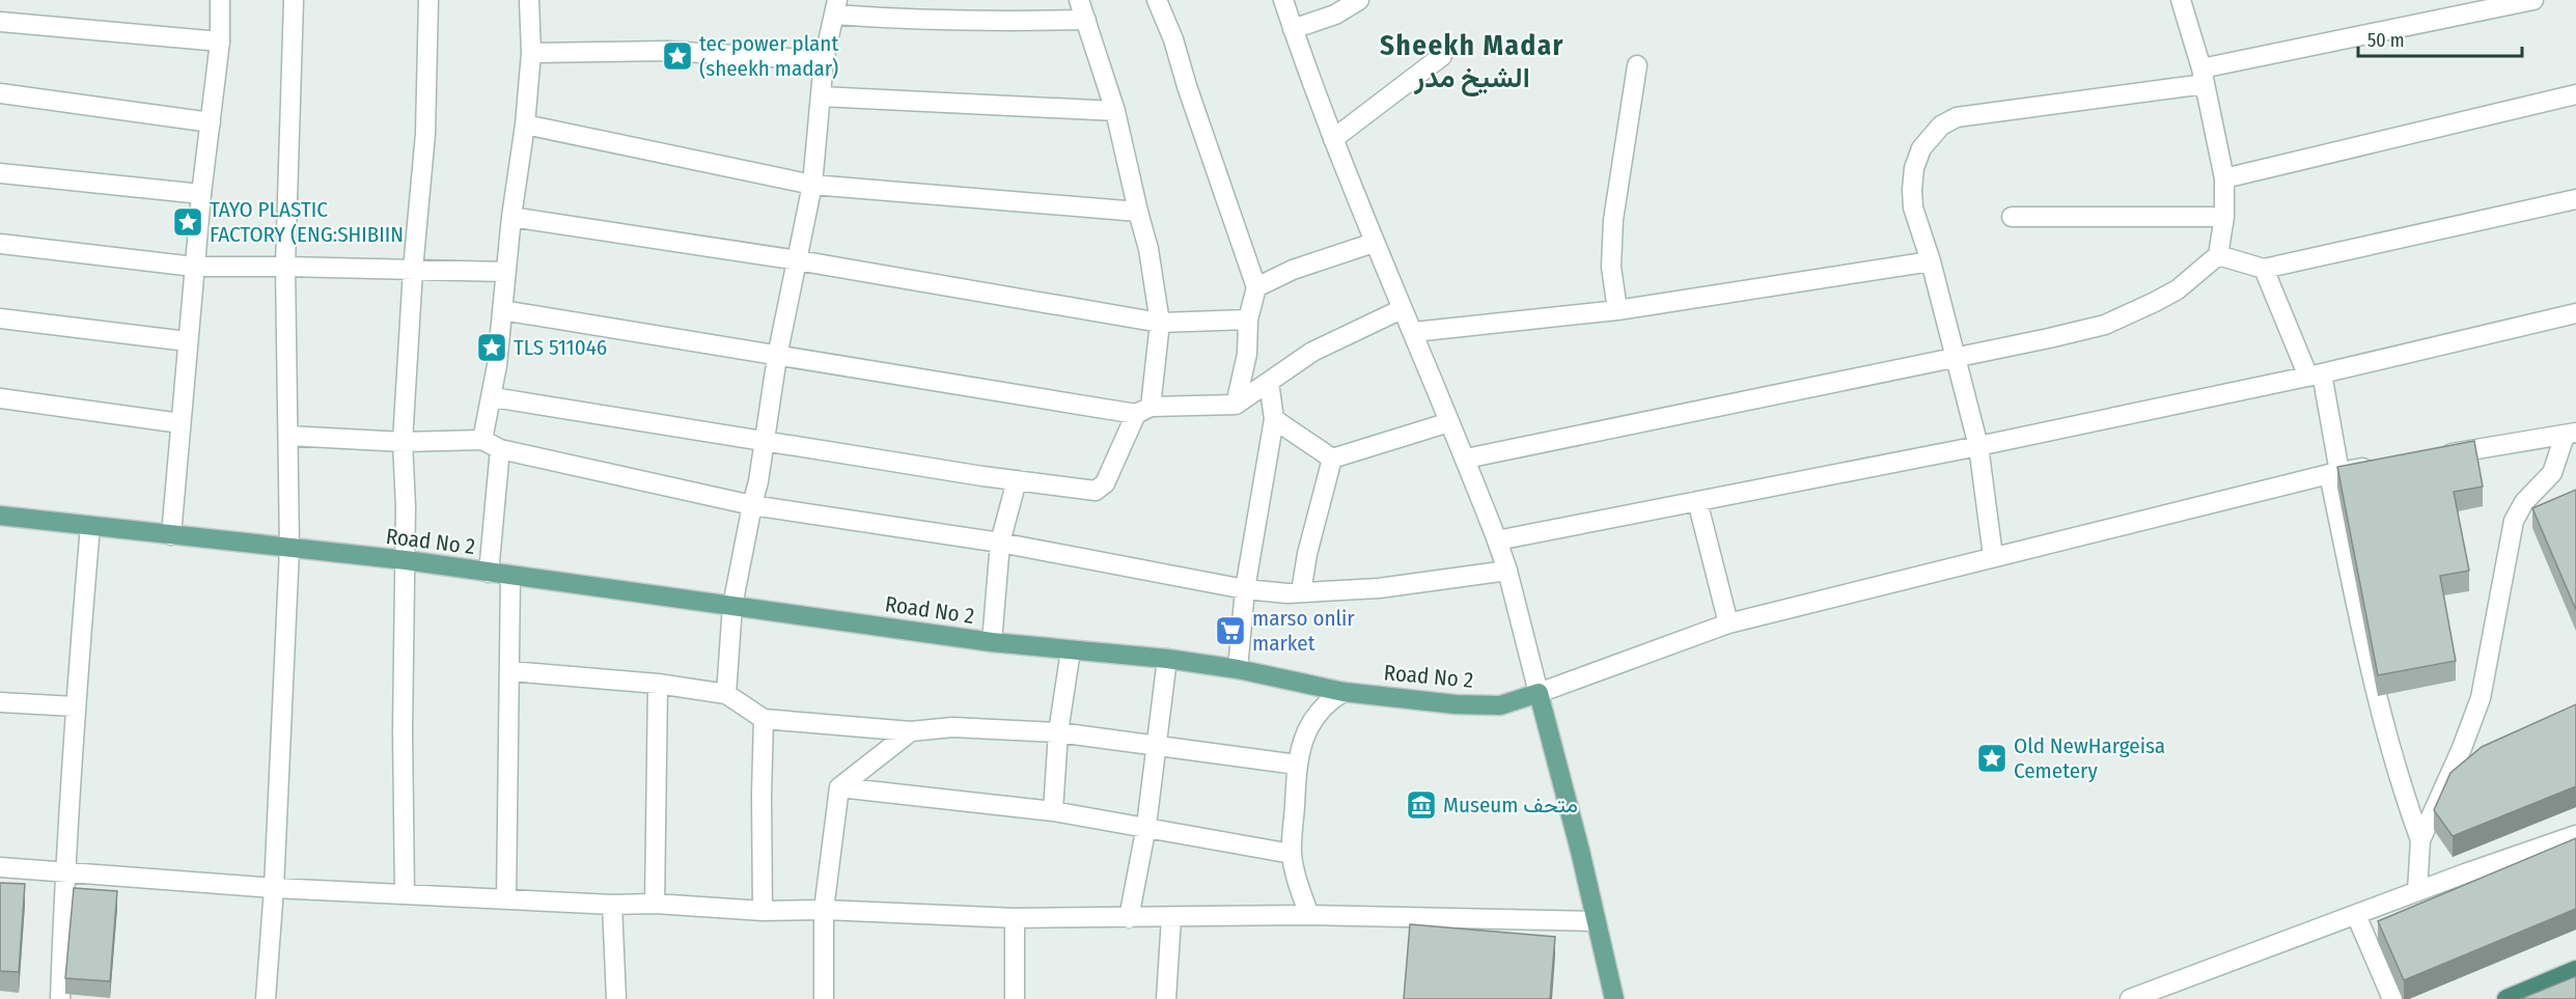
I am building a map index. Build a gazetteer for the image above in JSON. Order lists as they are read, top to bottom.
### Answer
{
  "streets": {
    "main road": ["Road No 2"]
  },
  "districts": ["Sheekh Madar الشيخ مدر"],
  "places": {
    "place": [
      "tec power plant (sheekh madar)",
      "TAYO PLASTIC FACTORY (ENG:SHIBIIN",
      "TLS 511046",
      "Old NewHargeisa Cemetery"
    ],
    "supermarket": ["marso onlir market"],
    "museum": ["Museum متحف"]
  },
  "scale_bar": "50 m"
}
